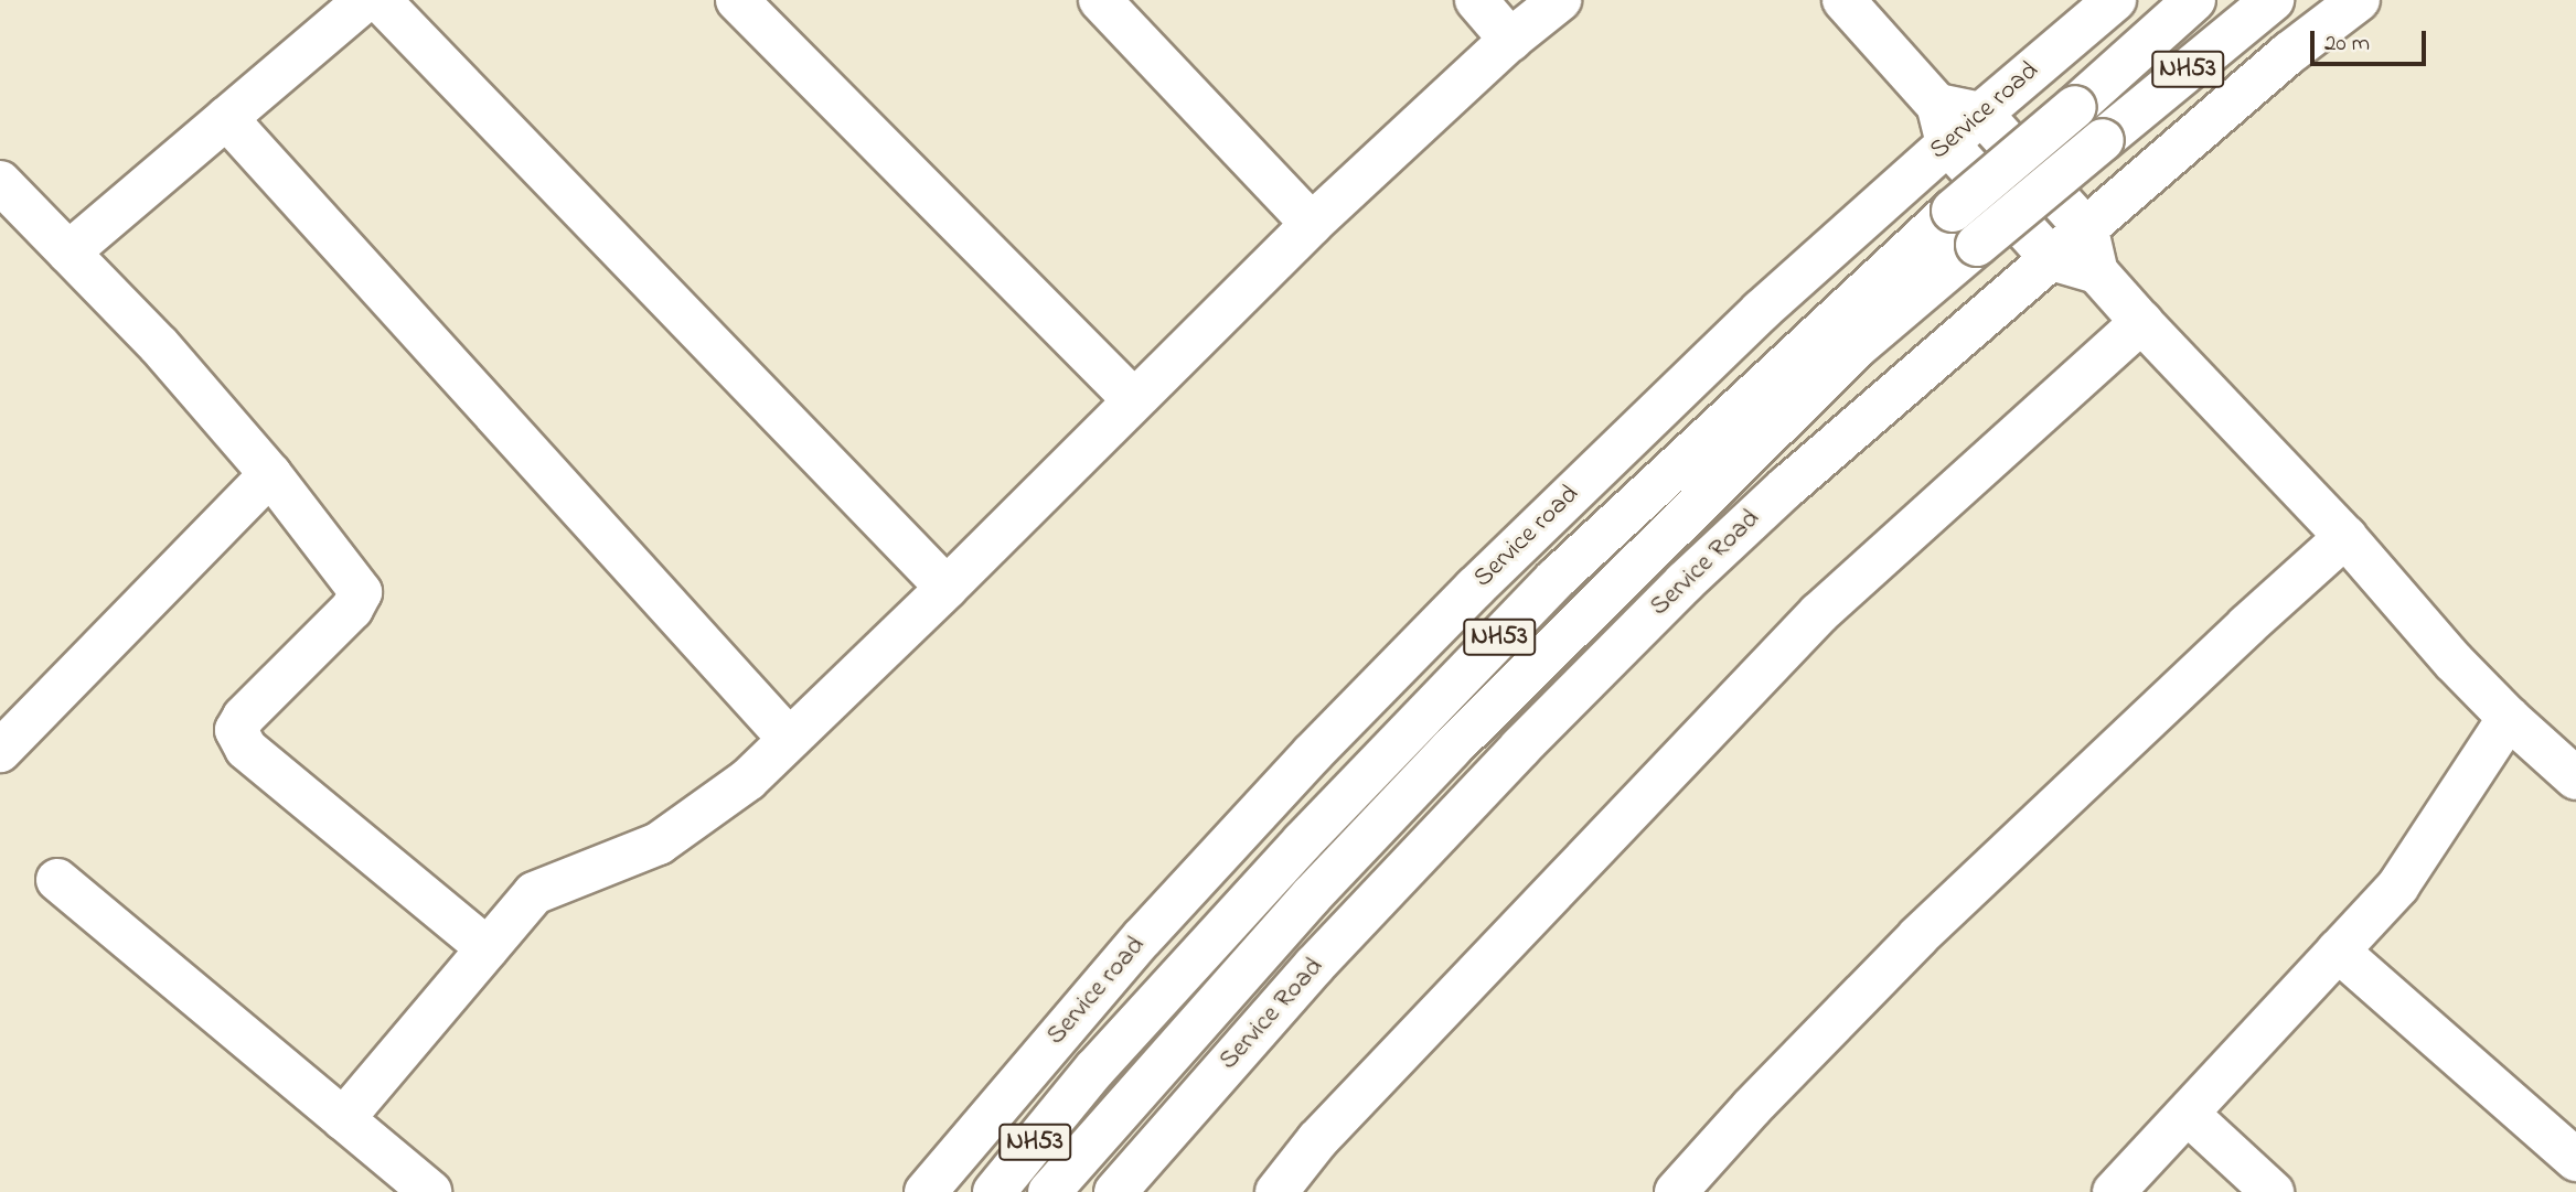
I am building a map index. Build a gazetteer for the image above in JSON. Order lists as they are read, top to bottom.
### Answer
{
  "streets": {
    "main road": ["NH53", "Service road", "Service Road"]
  },
  "scale_bar": "20 m"
}
